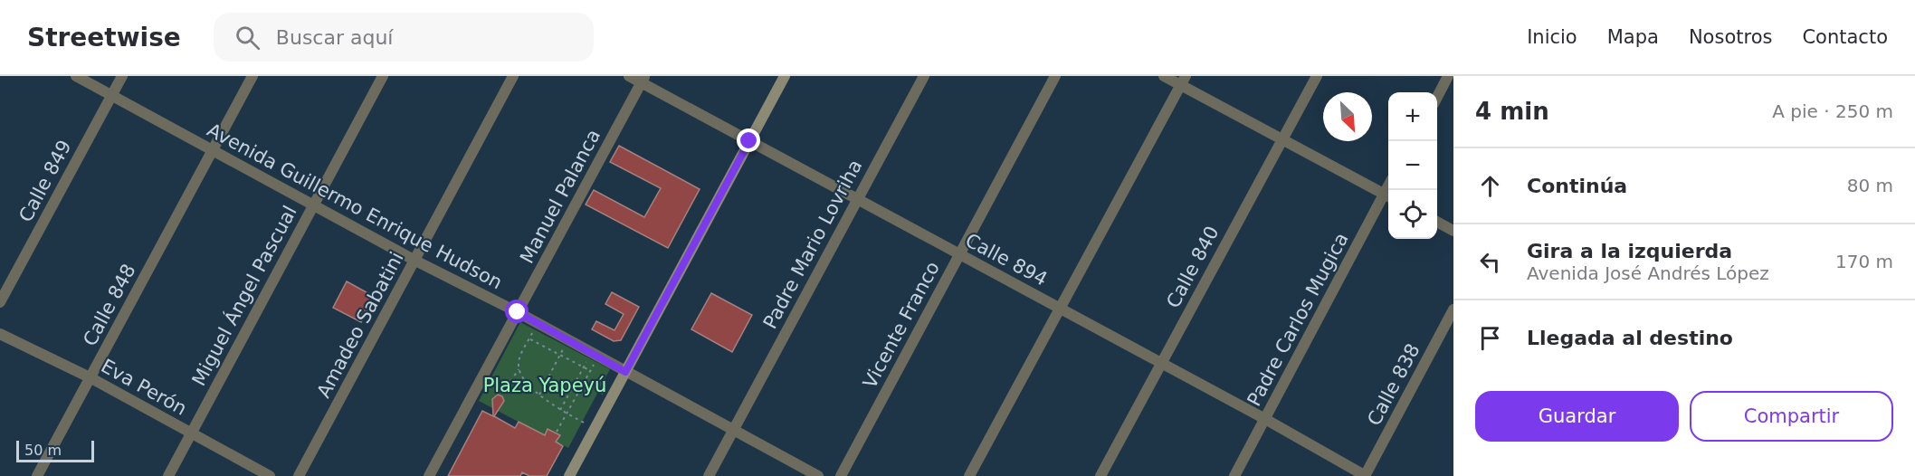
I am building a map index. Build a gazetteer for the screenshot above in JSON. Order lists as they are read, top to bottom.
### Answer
{
  "streets": {
    "street": [
      "Calle 849",
      "Manuel Palanca",
      "Avenida Guillermo Enrique Hudson",
      "Padre Mario Lovriha",
      "Calle 894",
      "Calle 840",
      "Miguel Ángel Pascual",
      "Calle 848",
      "Padre Carlos Mugica",
      "Amadeo Sabatini",
      "Vicente Franco",
      "Calle 838",
      "Eva Perón"
    ]
  },
  "crossings": [
    ["Calle 849", "Avenida Guillermo Enrique Hudson"],
    ["Manuel Palanca", "Avenida Guillermo Enrique Hudson"],
    ["Manuel Palanca", "Calle 894"],
    ["Avenida Guillermo Enrique Hudson", "Padre Mario Lovriha"],
    ["Avenida Guillermo Enrique Hudson", "Miguel Ángel Pascual"],
    ["Avenida Guillermo Enrique Hudson", "Calle 848"],
    ["Avenida Guillermo Enrique Hudson", "Amadeo Sabatini"],
    ["Padre Mario Lovriha", "Calle 894"],
    ["Calle 894", "Calle 840"],
    ["Calle 894", "Padre Carlos Mugica"],
    ["Calle 894", "Vicente Franco"],
    ["Calle 894", "Calle 838"],
    ["Miguel Ángel Pascual", "Eva Perón"],
    ["Calle 848", "Eva Perón"]
  ],
  "parks": ["Plaza Yapeyú"],
  "scale_bar": "50 m",
  "north": "bottom right",
  "page": {
    "header": "Streetwise",
    "search": "Buscar aquí",
    "nav": [
      "Inicio",
      "Mapa",
      "Nosotros",
      "Contacto"
    ],
    "heading": ["4 min", "A pie · 250 m"],
    "map_buttons": ["+", "−"],
    "list": [
      ["Continúa", "80 m"],
      ["Gira a la izquierda", "Avenida José Andrés López", "170 m"],
      "Llegada al destino"
    ],
    "buttons": ["Guardar", "Compartir"],
    "scale": "50 m"
  }
}
